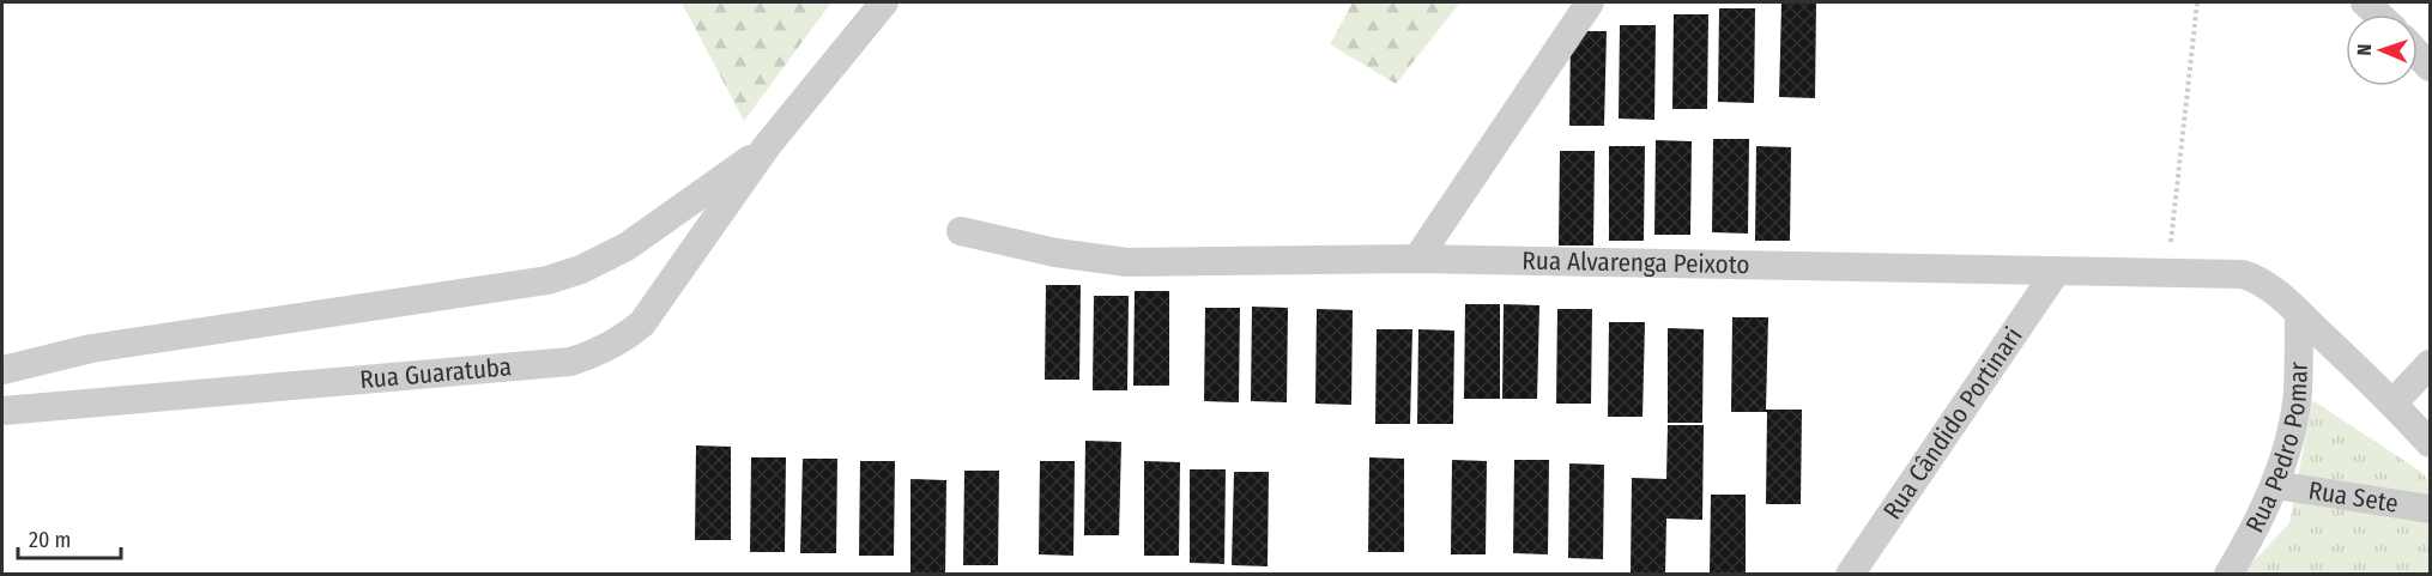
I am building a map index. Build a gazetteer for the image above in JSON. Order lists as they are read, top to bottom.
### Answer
{
  "streets": {
    "street": [
      "Rua Alvarenga Peixoto",
      "Rua Guaratuba",
      "Rua Cândido Portinari",
      "Rua Pedro Pomar",
      "Rua Sete"
    ]
  },
  "crossings": [
    ["Rua Alvarenga Peixoto", "Rua Cândido Portinari"],
    ["Rua Alvarenga Peixoto", "Rua Pedro Pomar"],
    ["Rua Pedro Pomar", "Rua Sete"]
  ],
  "scale_bar": "20 m",
  "north": "left"
}
